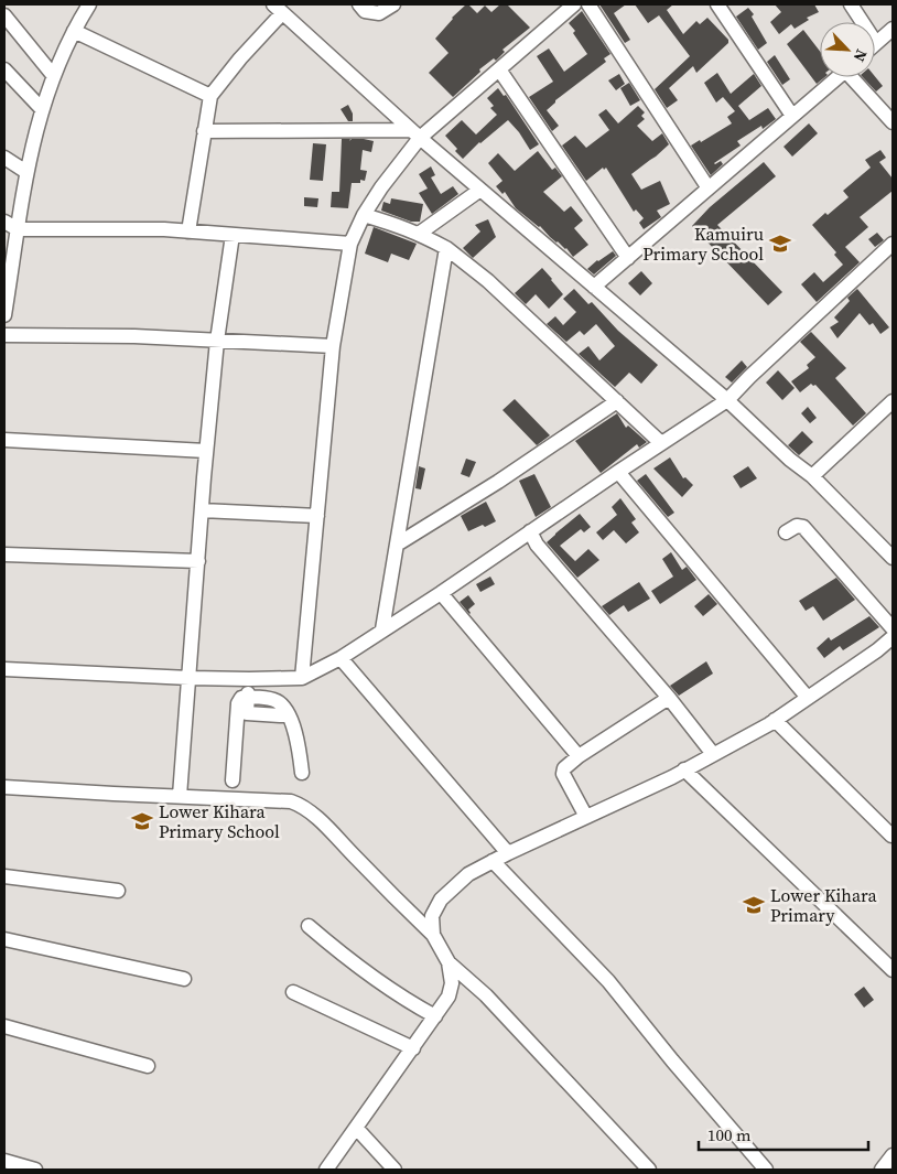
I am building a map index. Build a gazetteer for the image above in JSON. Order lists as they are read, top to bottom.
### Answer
{
  "places": {
    "school or university": ["Kamuiru Primary School", "Lower Kihara Primary School", "Lower Kihara Primary"]
  },
  "scale_bar": "100 m",
  "north": "bottom right"
}
